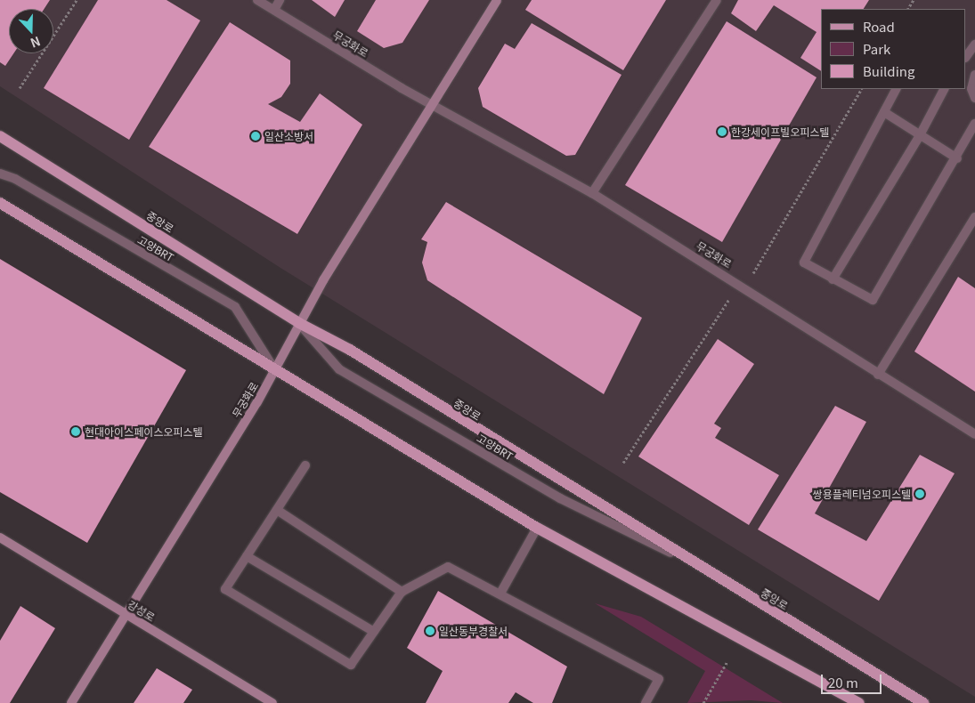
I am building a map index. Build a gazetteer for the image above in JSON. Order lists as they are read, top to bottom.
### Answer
{
  "streets": {
    "main road": ["무궁화로", "중앙로", "강성로"],
    "street": ["고양BRT"]
  },
  "crossings": [
    ["무궁화로", "중앙로"],
    ["무궁화로", "고양BRT"],
    ["무궁화로", "강성로"],
    ["중앙로", "고양BRT"]
  ],
  "places": [
    "한강세이프빌오피스텔",
    "일산소방서",
    "현대아이스페이스오피스텔",
    "쌍용플레티넘오피스텔",
    "일산동부경찰서"
  ],
  "legend": ["Road", "Park", "Building"],
  "scale_bar": "20 m",
  "north": "bottom"
}
